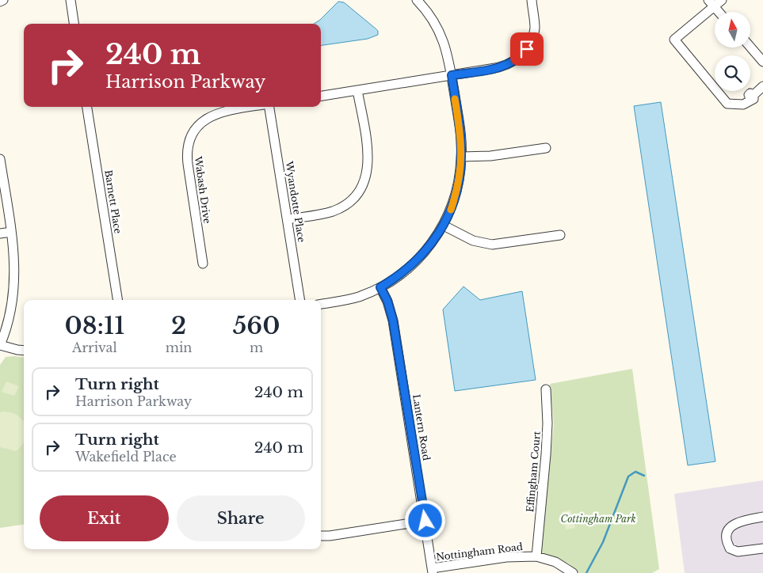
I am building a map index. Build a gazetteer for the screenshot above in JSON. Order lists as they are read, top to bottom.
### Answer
{
  "streets": {
    "street": [
      "Wabash Drive",
      "Barnett Place",
      "Wyandotte Place",
      "Lantern Road",
      "Effingham Court",
      "Nottingham Road"
    ]
  },
  "crossings": [
    ["Lantern Road", "Nottingham Road"],
    ["Effingham Court", "Nottingham Road"]
  ],
  "parks": ["Cottingham Park"],
  "north": "top",
  "page": {
    "turn": ["240 m", "Harrison Parkway"],
    "eta": [
      "08:11",
      "Arrival",
      "2",
      "min",
      "560",
      "m"
    ],
    "list": [
      {
        "name": "Turn right",
        "note": "Harrison Parkway",
        "value": "240 m"
      },
      {
        "name": "Turn right",
        "note": "Wakefield Place",
        "value": "240 m"
      }
    ],
    "buttons": ["Exit", "Share"]
  }
}
